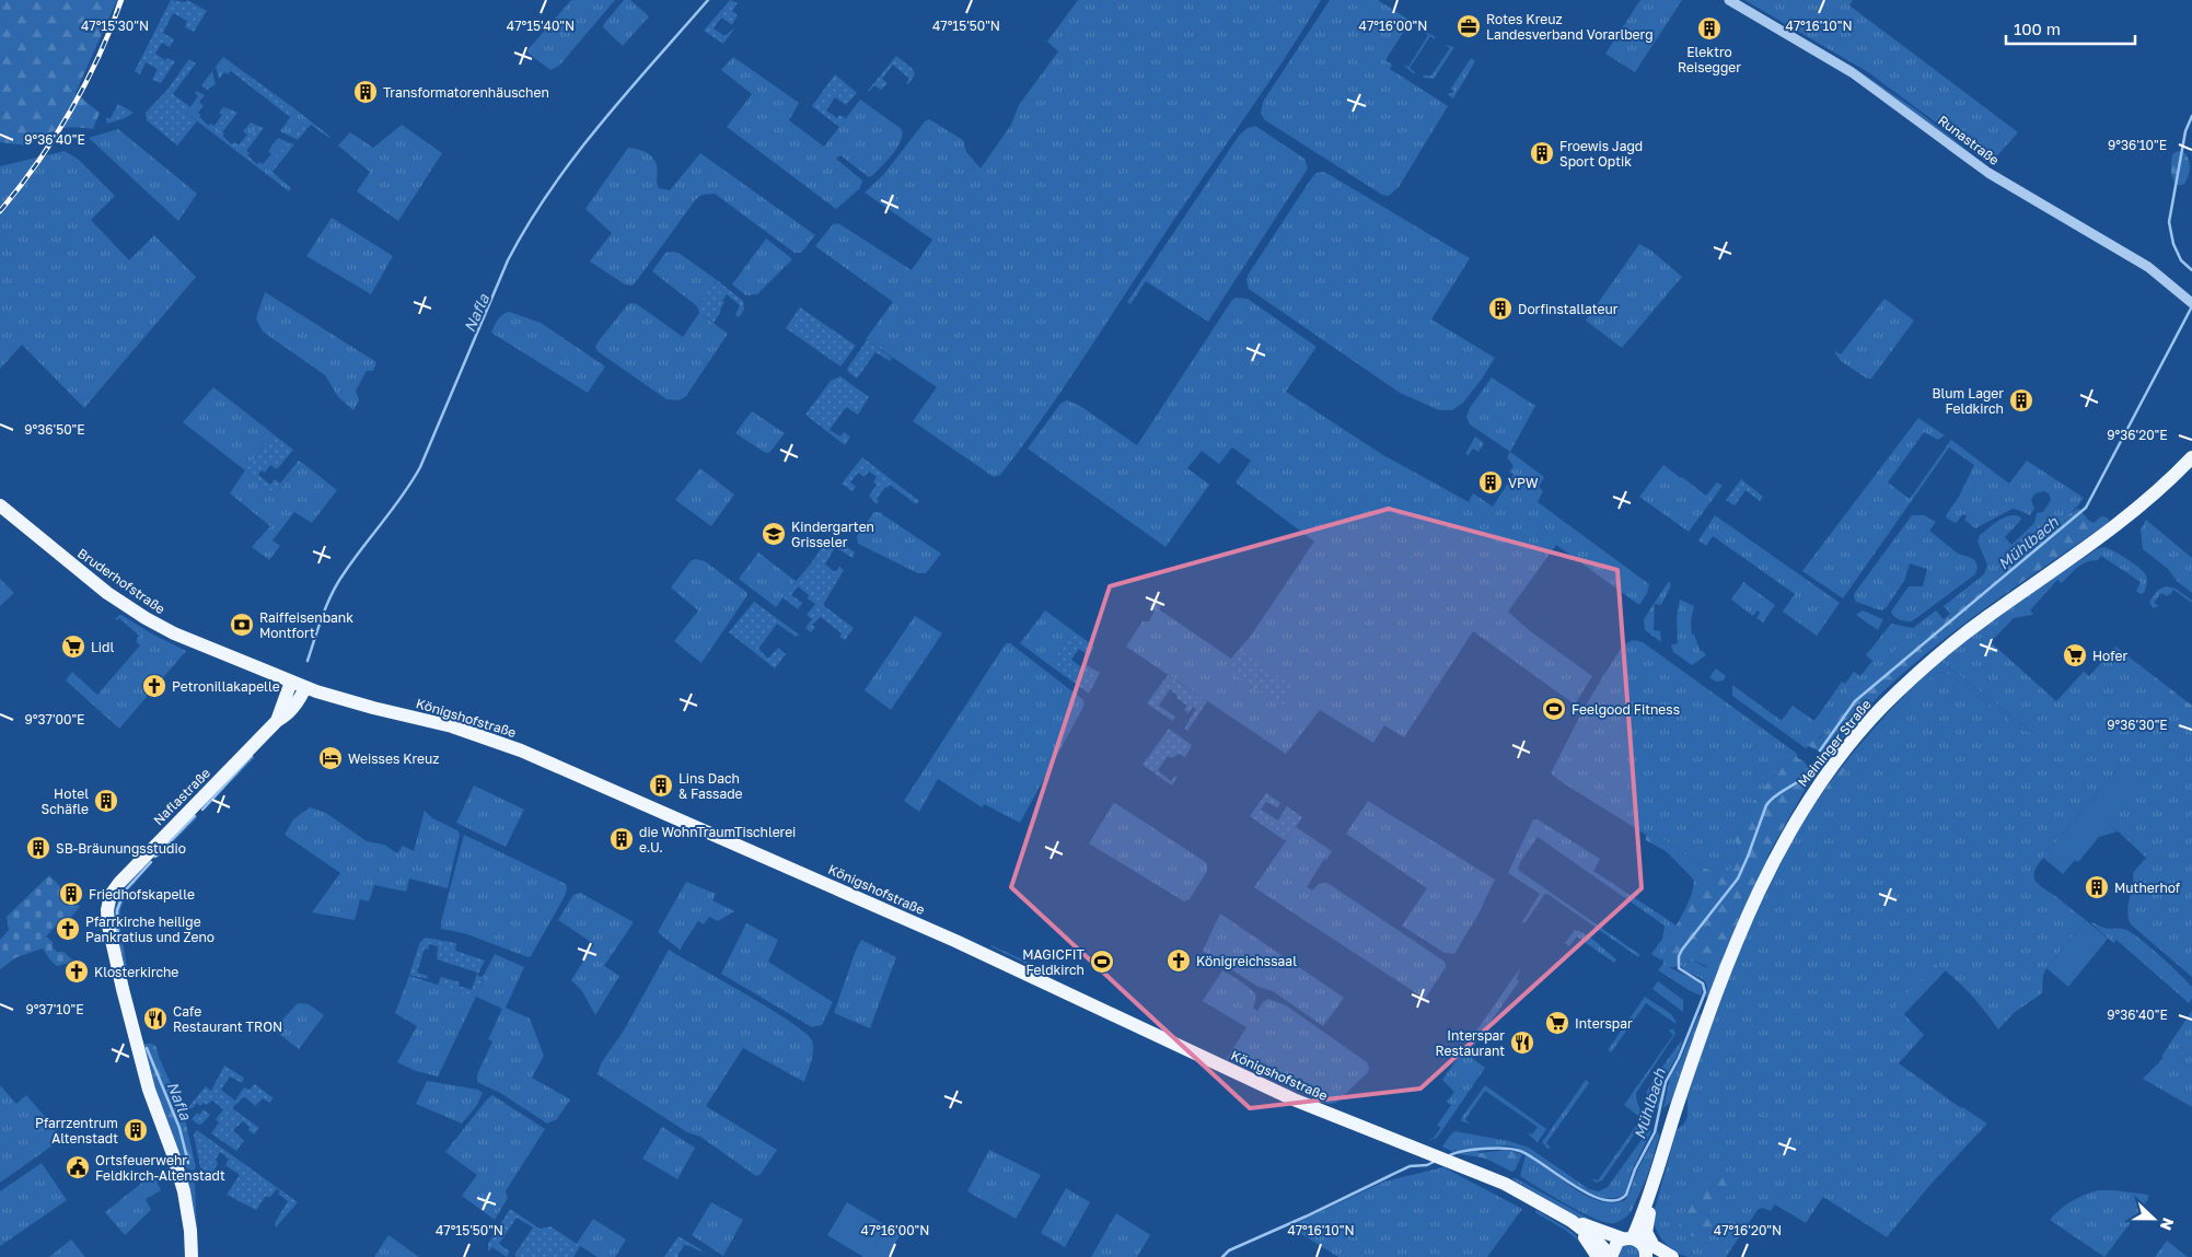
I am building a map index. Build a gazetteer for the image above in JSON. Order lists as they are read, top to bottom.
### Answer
{
  "streets": {
    "main road": [
      "Bruderhofstraße",
      "Königshofstraße",
      "Meininger Straße",
      "Naflastraße"
    ],
    "street": ["Runastraße"]
  },
  "crossings": [
    ["Bruderhofstraße", "Königshofstraße"],
    ["Bruderhofstraße", "Naflastraße"],
    ["Königshofstraße", "Naflastraße"]
  ],
  "water": ["Nafla", "Mühlbach"],
  "places": {
    "office": ["Rotes Kreuz Landesverband Vorarlberg"],
    "building": [
      "Elektro Reisegger",
      "Transformatorenhäuschen",
      "Froewis Jagd Sport Optik",
      "Dorfinstallateur",
      "Blum Lager Feldkirch",
      "VPW",
      "Lins Dach & Fassade",
      "Hotel Schäfle",
      "die WohnTraumTischlerei e.U.",
      "SB-Bräunungsstudio",
      "Mutherhof",
      "Friedhofskapelle",
      "Pfarrzentrum Altenstadt"
    ],
    "school or university": ["Kindergarten Grisseler"],
    "bank": ["Raiffeisenbank Montfort"],
    "supermarket": ["Lidl", "Hofer", "Interspar"],
    "church": [
      "Petronillakapelle",
      "Pfarrkirche heilige Pankratius und Zeno",
      "Königreichssaal",
      "Klosterkirche"
    ],
    "sports": ["Feelgood Fitness", "MAGICFIT Feldkirch"],
    "hotel": ["Weisses Kreuz"],
    "restaurant": ["Cafe Restaurant TRON", "Interspar Restaurant"],
    "public building": ["Ortsfeuerwehr Feldkirch-Altenstadt"]
  },
  "scale_bar": "100 m",
  "north": "right",
  "coordinates": [
    "47°15'30\"N",
    "47°15'40\"N",
    "47°16'10\"N",
    "47°15'50\"N",
    "47°16'00\"N",
    "9°36'40\"E",
    "9°36'10\"E",
    "9°36'50\"E",
    "9°36'20\"E",
    "9°37'00\"E",
    "9°36'30\"E",
    "9°37'10\"E",
    "47°16'20\"N"
  ]
}
